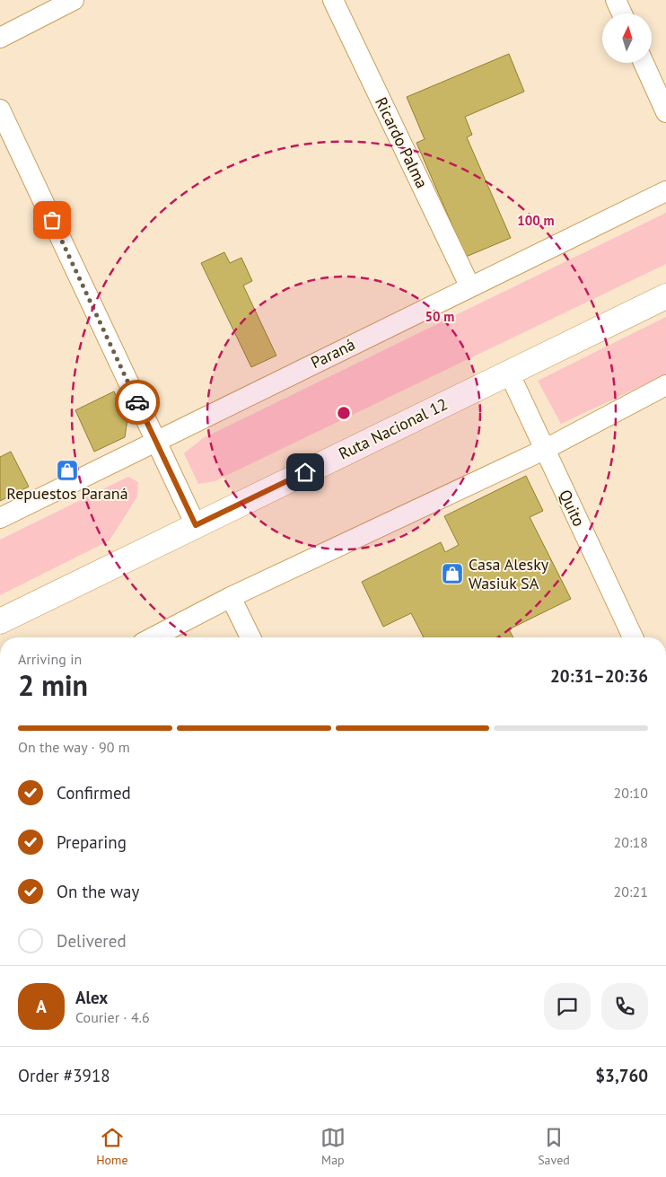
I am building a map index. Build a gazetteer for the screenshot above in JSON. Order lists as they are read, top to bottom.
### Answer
{
  "streets": {
    "highway": ["Ruta Nacional 12"],
    "street": ["Ricardo Palma", "Paraná", "Quito"]
  },
  "crossings": [
    ["Ricardo Palma", "Paraná"],
    ["Ruta Nacional 12", "Quito"]
  ],
  "places": {
    "shop": ["Repuestos Paraná", "Casa Alesky Wasiuk SA"]
  },
  "north": "top",
  "page": {
    "heading": ["2 min", "Arriving in", "20:31–20:36"],
    "panel": [
      "Alex",
      "Courier · 4.6",
      "Order #3918",
      "$3,760"
    ],
    "bar": "On the way · 90 m",
    "list": [
      ["Confirmed", "20:10"],
      ["Preparing", "20:18"],
      ["On the way", "20:21"],
      "Delivered"
    ],
    "round": "A",
    "tabs": ["Home", "Map", "Saved"]
  },
  "rings": ["100 m", "50 m"]
}
